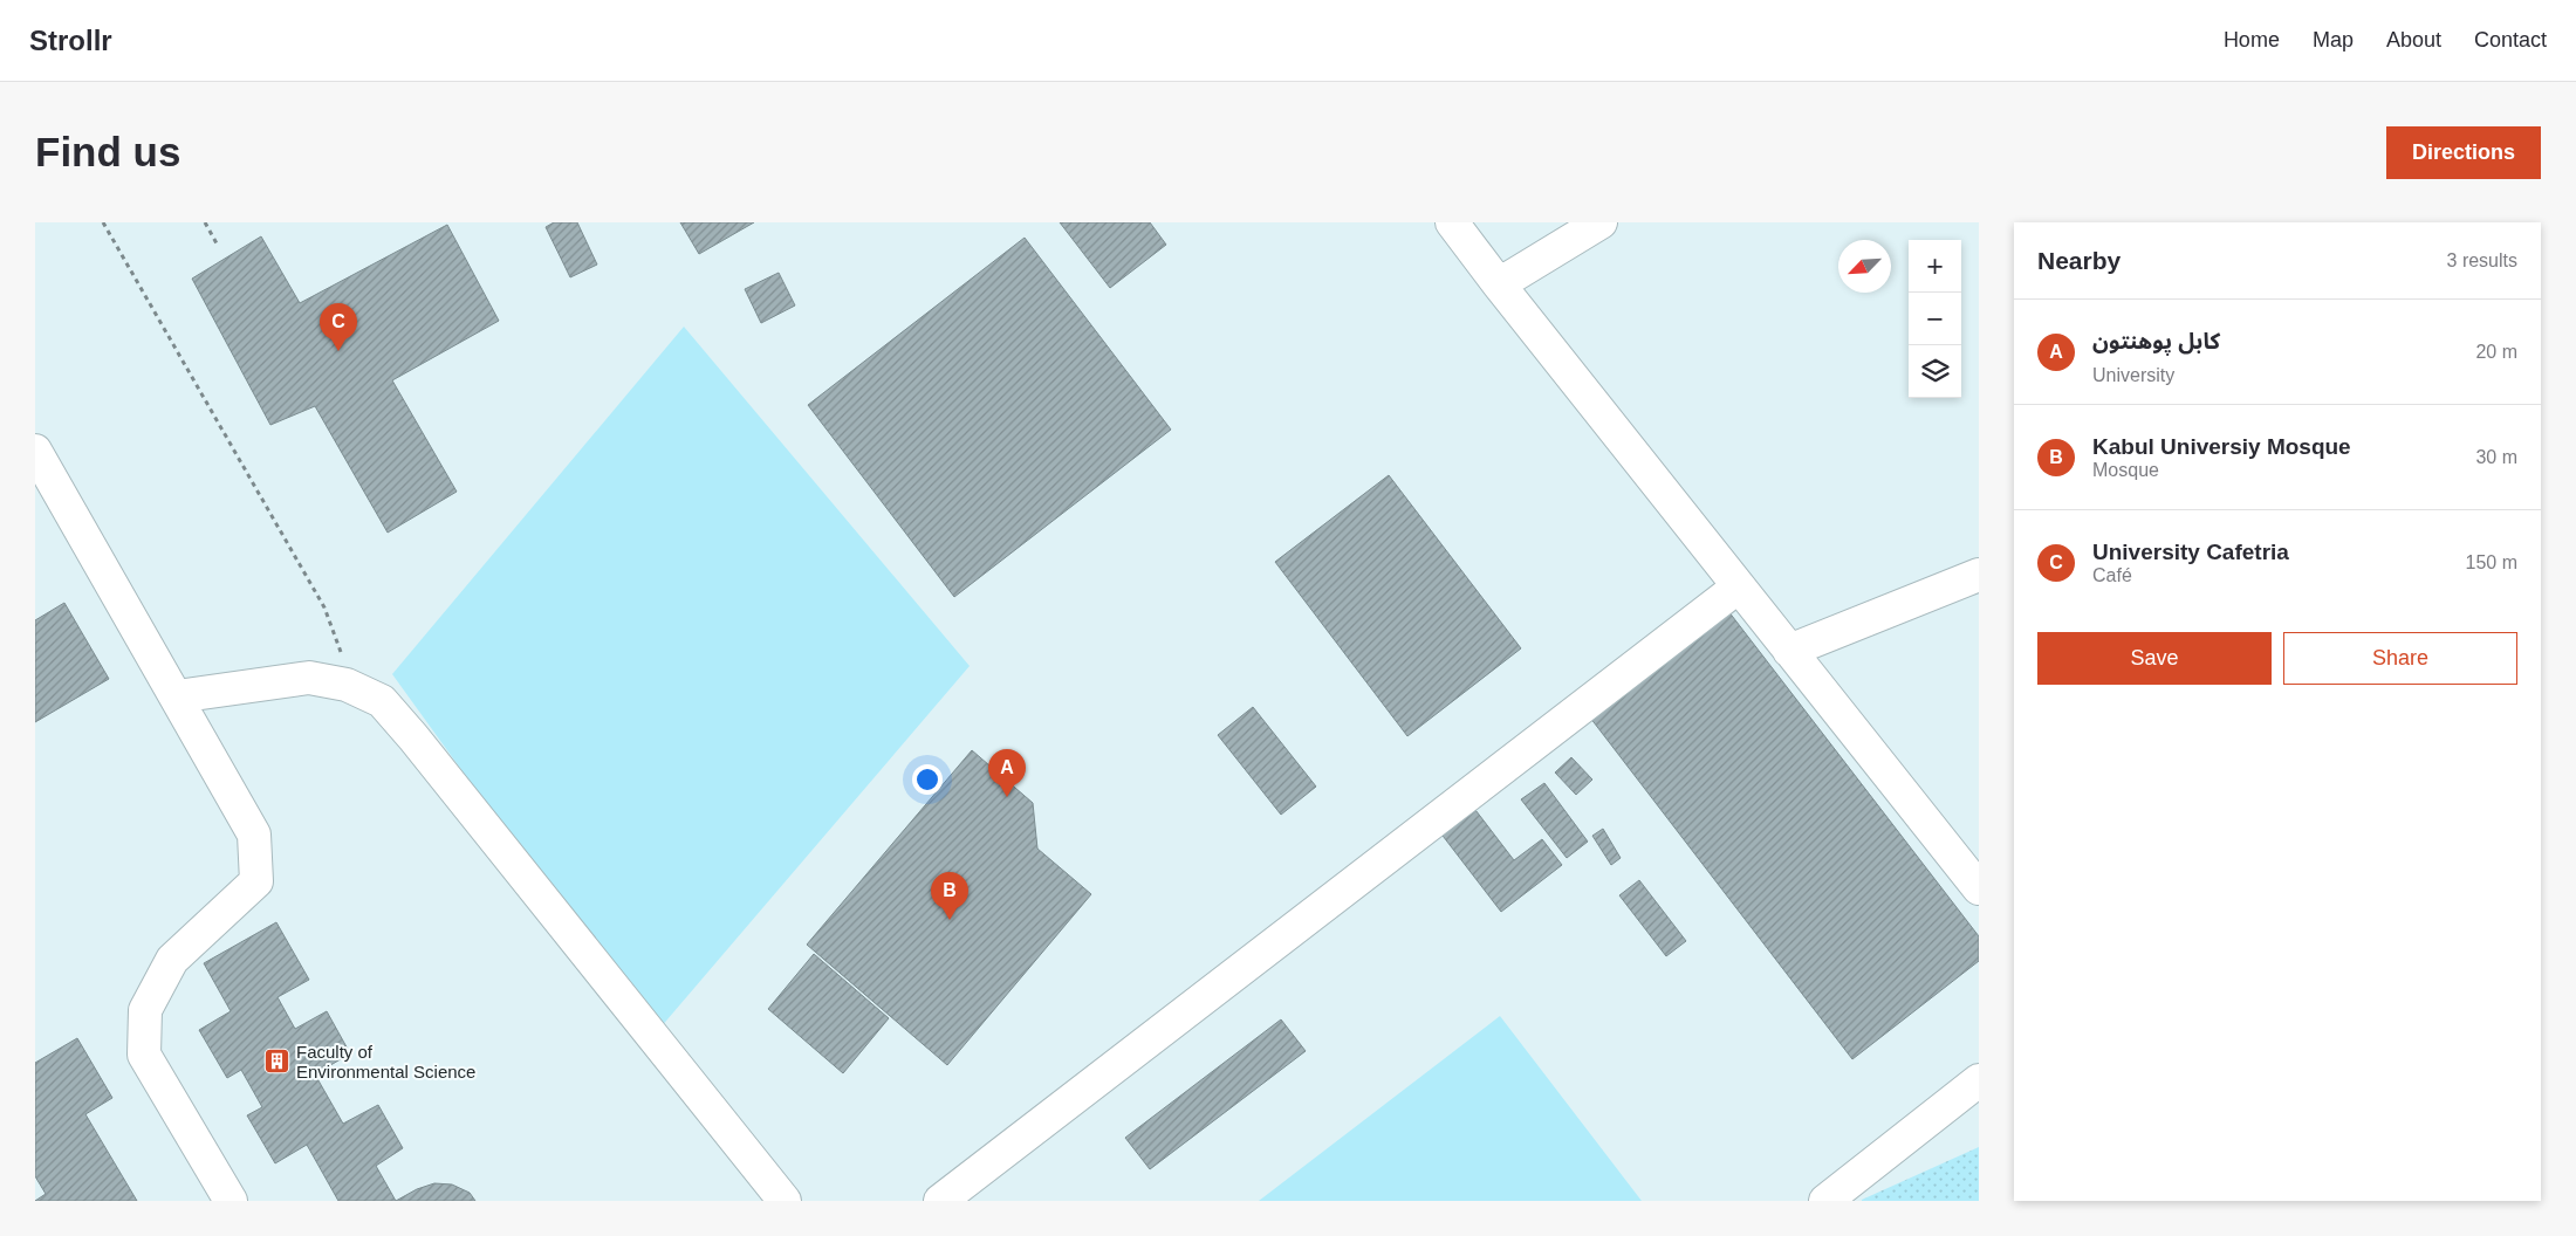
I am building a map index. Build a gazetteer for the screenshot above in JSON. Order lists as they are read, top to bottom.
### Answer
{
  "places": {
    "building": ["Faculty of Environmental Science"]
  },
  "north": "bottom left",
  "page": {
    "header": "Strollr",
    "nav": [
      "Home",
      "Map",
      "About",
      "Contact"
    ],
    "buttons": [
      "Directions",
      ["Save", "Share"]
    ],
    "title": "Find us",
    "heading": ["Nearby", "3 results"],
    "map_buttons": ["+", "−"],
    "list": [
      {
        "mark": "A",
        "name": "کابل پوهنتون",
        "note": "University",
        "value": "20 m"
      },
      {
        "mark": "B",
        "name": "Kabul Universiy Mosque",
        "note": "Mosque",
        "value": "30 m"
      },
      {
        "mark": "C",
        "name": "University Cafetria",
        "note": "Café",
        "value": "150 m"
      }
    ],
    "pins": ["C", "A", "B"]
  }
}
